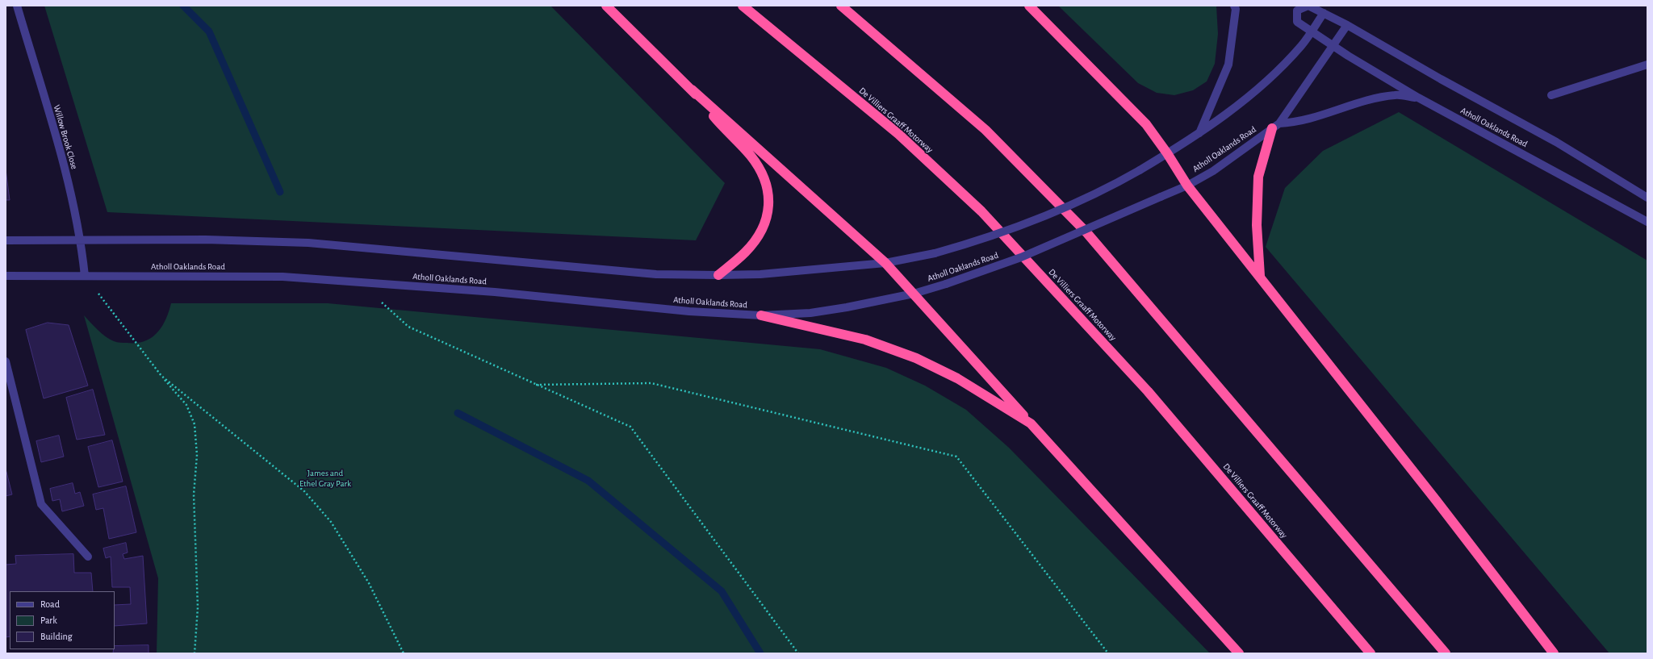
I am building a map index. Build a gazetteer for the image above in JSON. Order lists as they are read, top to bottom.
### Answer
{
  "streets": {
    "highway": ["De Villiers Graaff Motorway"],
    "street": ["Atholl Oaklands Road", "Willow Brook Close"]
  },
  "crossings": [
    ["Atholl Oaklands Road", "Willow Brook Close"]
  ],
  "parks": ["James and Ethel Gray Park"],
  "legend": ["Road", "Park", "Building"]
}
